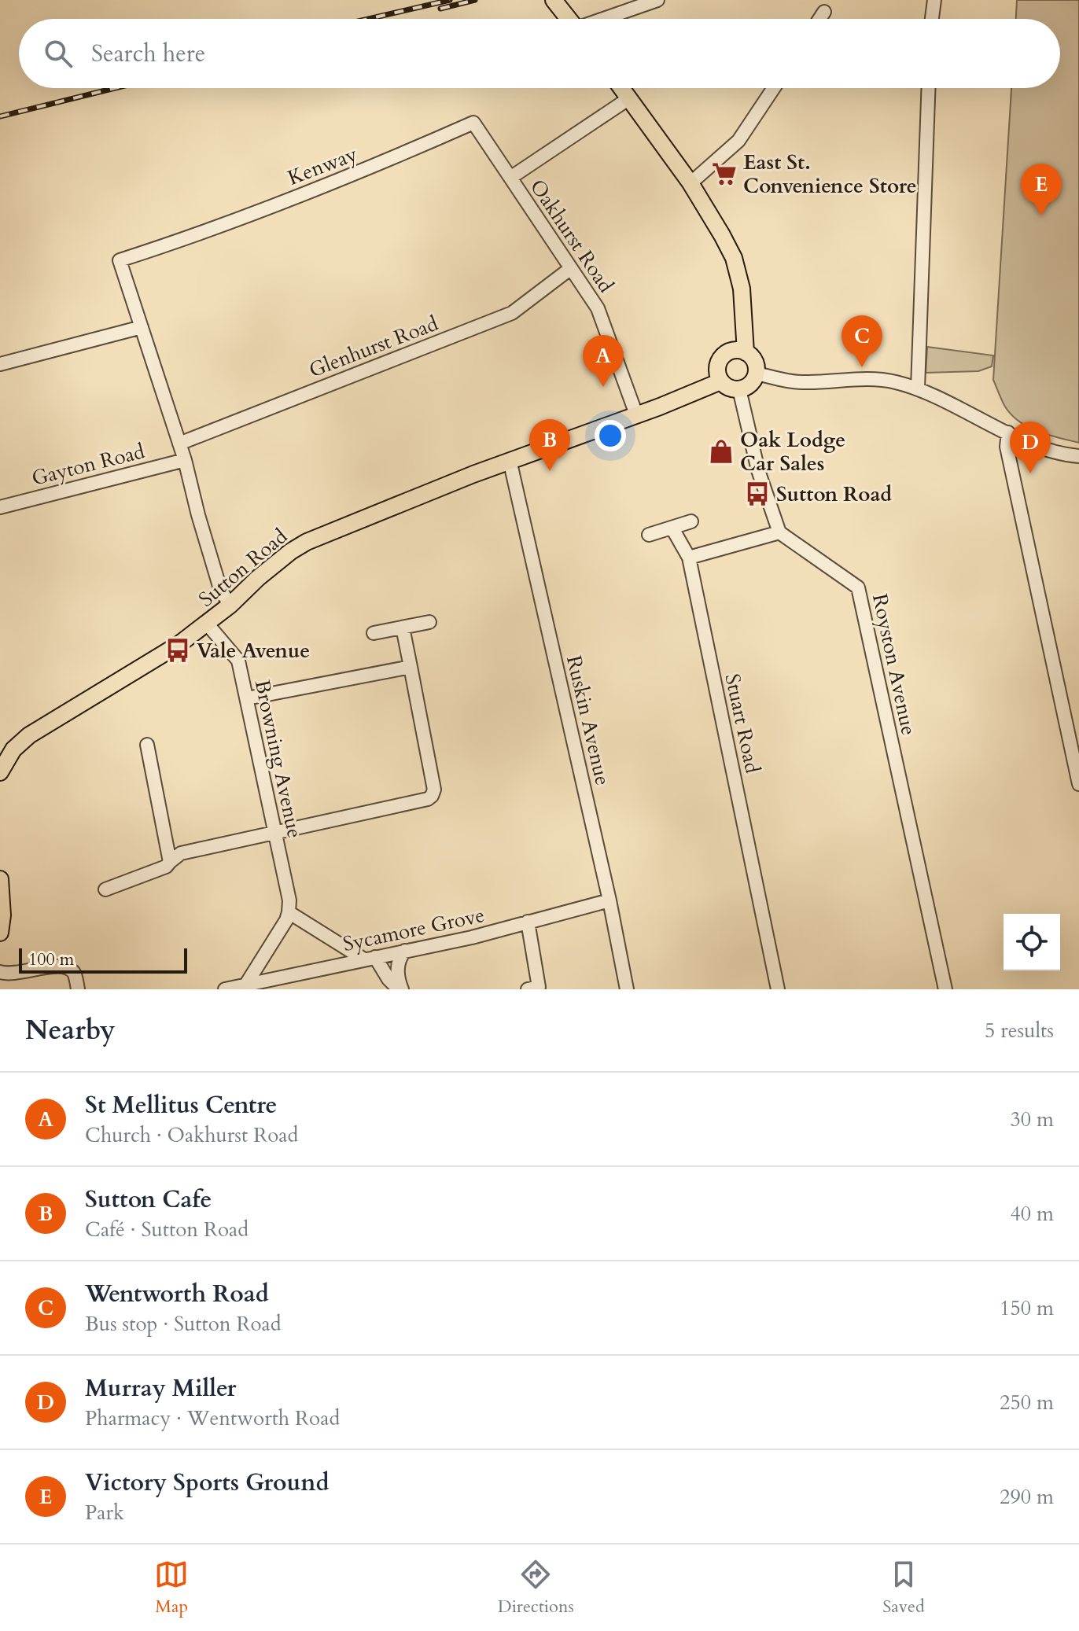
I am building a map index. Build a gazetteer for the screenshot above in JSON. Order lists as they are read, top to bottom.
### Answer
{
  "streets": {
    "main road": ["Sutton Road"],
    "street": [
      "Kenway",
      "Oakhurst Road",
      "Glenhurst Road",
      "Gayton Road",
      "Royston Avenue",
      "Ruskin Avenue",
      "Stuart Road",
      "Browning Avenue",
      "Sycamore Grove"
    ]
  },
  "crossings": [
    ["Kenway", "Oakhurst Road"],
    ["Oakhurst Road", "Glenhurst Road"],
    ["Oakhurst Road", "Sutton Road"],
    ["Sutton Road", "Ruskin Avenue"],
    ["Sutton Road", "Browning Avenue"],
    ["Ruskin Avenue", "Sycamore Grove"]
  ],
  "places": {
    "supermarket": ["East St. Convenience Store"],
    "shop": ["Oak Lodge Car Sales"],
    "bus stop": ["Sutton Road", "Vale Avenue"]
  },
  "scale_bar": "100 m",
  "page": {
    "search": "Search here",
    "pins": [
      "E",
      "C",
      "A",
      "B",
      "D"
    ],
    "scale": "100 m",
    "heading": ["Nearby", "5 results"],
    "list": [
      {
        "mark": "A",
        "name": "St Mellitus Centre",
        "note": "Church · Oakhurst Road",
        "value": "30 m"
      },
      {
        "mark": "B",
        "name": "Sutton Cafe",
        "note": "Café · Sutton Road",
        "value": "40 m"
      },
      {
        "mark": "C",
        "name": "Wentworth Road",
        "note": "Bus stop · Sutton Road",
        "value": "150 m"
      },
      {
        "mark": "D",
        "name": "Murray Miller",
        "note": "Pharmacy · Wentworth Road",
        "value": "250 m"
      },
      {
        "mark": "E",
        "name": "Victory Sports Ground",
        "note": "Park",
        "value": "290 m"
      }
    ],
    "nav": ["Map", "Directions", "Saved"]
  }
}
